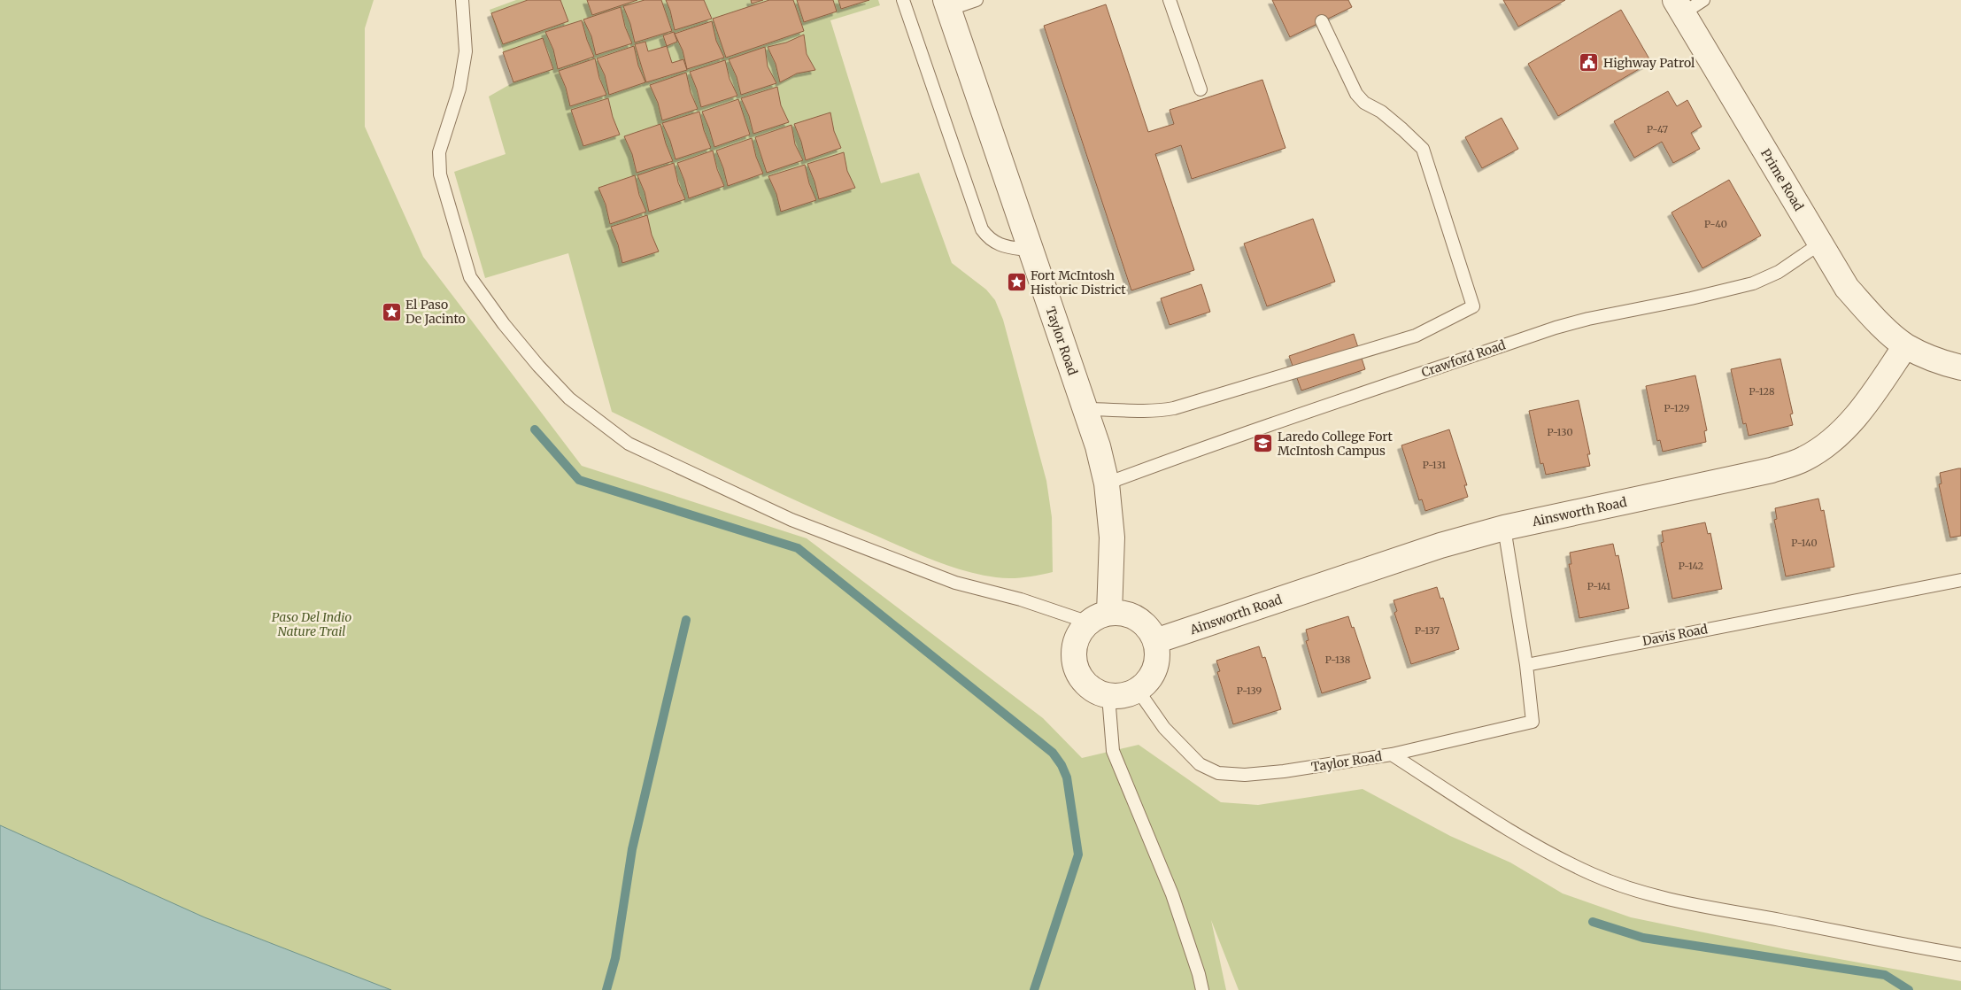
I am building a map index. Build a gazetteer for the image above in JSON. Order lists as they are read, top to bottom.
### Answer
{
  "streets": {
    "street": ["Prime Road", "Taylor Road", "Ainsworth Road"],
    "lane": ["Crawford Road", "Davis Road"]
  },
  "crossings": [
    ["Prime Road", "Crawford Road"],
    ["Prime Road", "Ainsworth Road"],
    ["Taylor Road", "Crawford Road"],
    ["Taylor Road", "Ainsworth Road"],
    ["Taylor Road", "Davis Road"]
  ],
  "parks": ["Paso Del Indio Nature Trail"],
  "places": {
    "public building": ["Highway Patrol"],
    "place": ["Fort McIntosh Historic District", "El Paso De Jacinto"],
    "school or university": ["Laredo College Fort McIntosh Campus"]
  },
  "house_numbers": [
    "P-47",
    "P-40",
    "P-128",
    "P-129",
    "P-130",
    "P-131",
    "P-140",
    "P-142",
    "P-141",
    "P-137",
    "P-138",
    "P-139"
  ]
}
